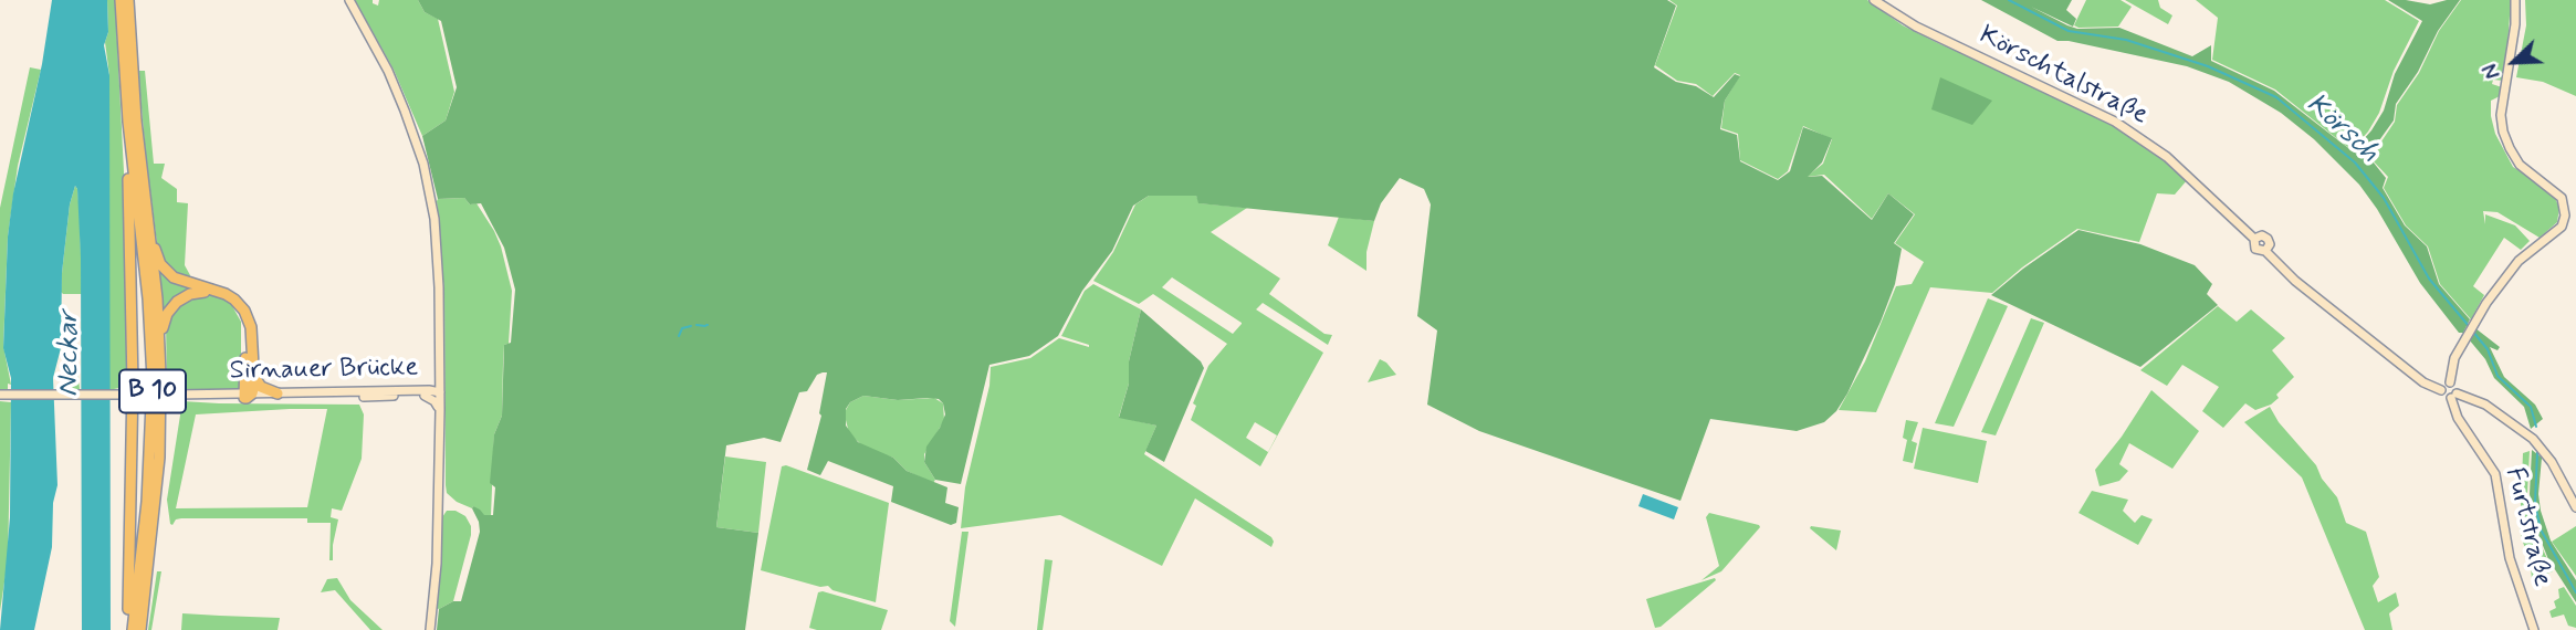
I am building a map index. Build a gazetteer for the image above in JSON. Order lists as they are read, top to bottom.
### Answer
{
  "streets": {
    "highway": ["B 10"],
    "main road": ["Körschtalstraße", "Sirnauer Brücke", "Furtstraße"]
  },
  "crossings": [
    ["Körschtalstraße", "Furtstraße"]
  ],
  "water": ["Körsch", "Neckar"],
  "north": "bottom left"
}
